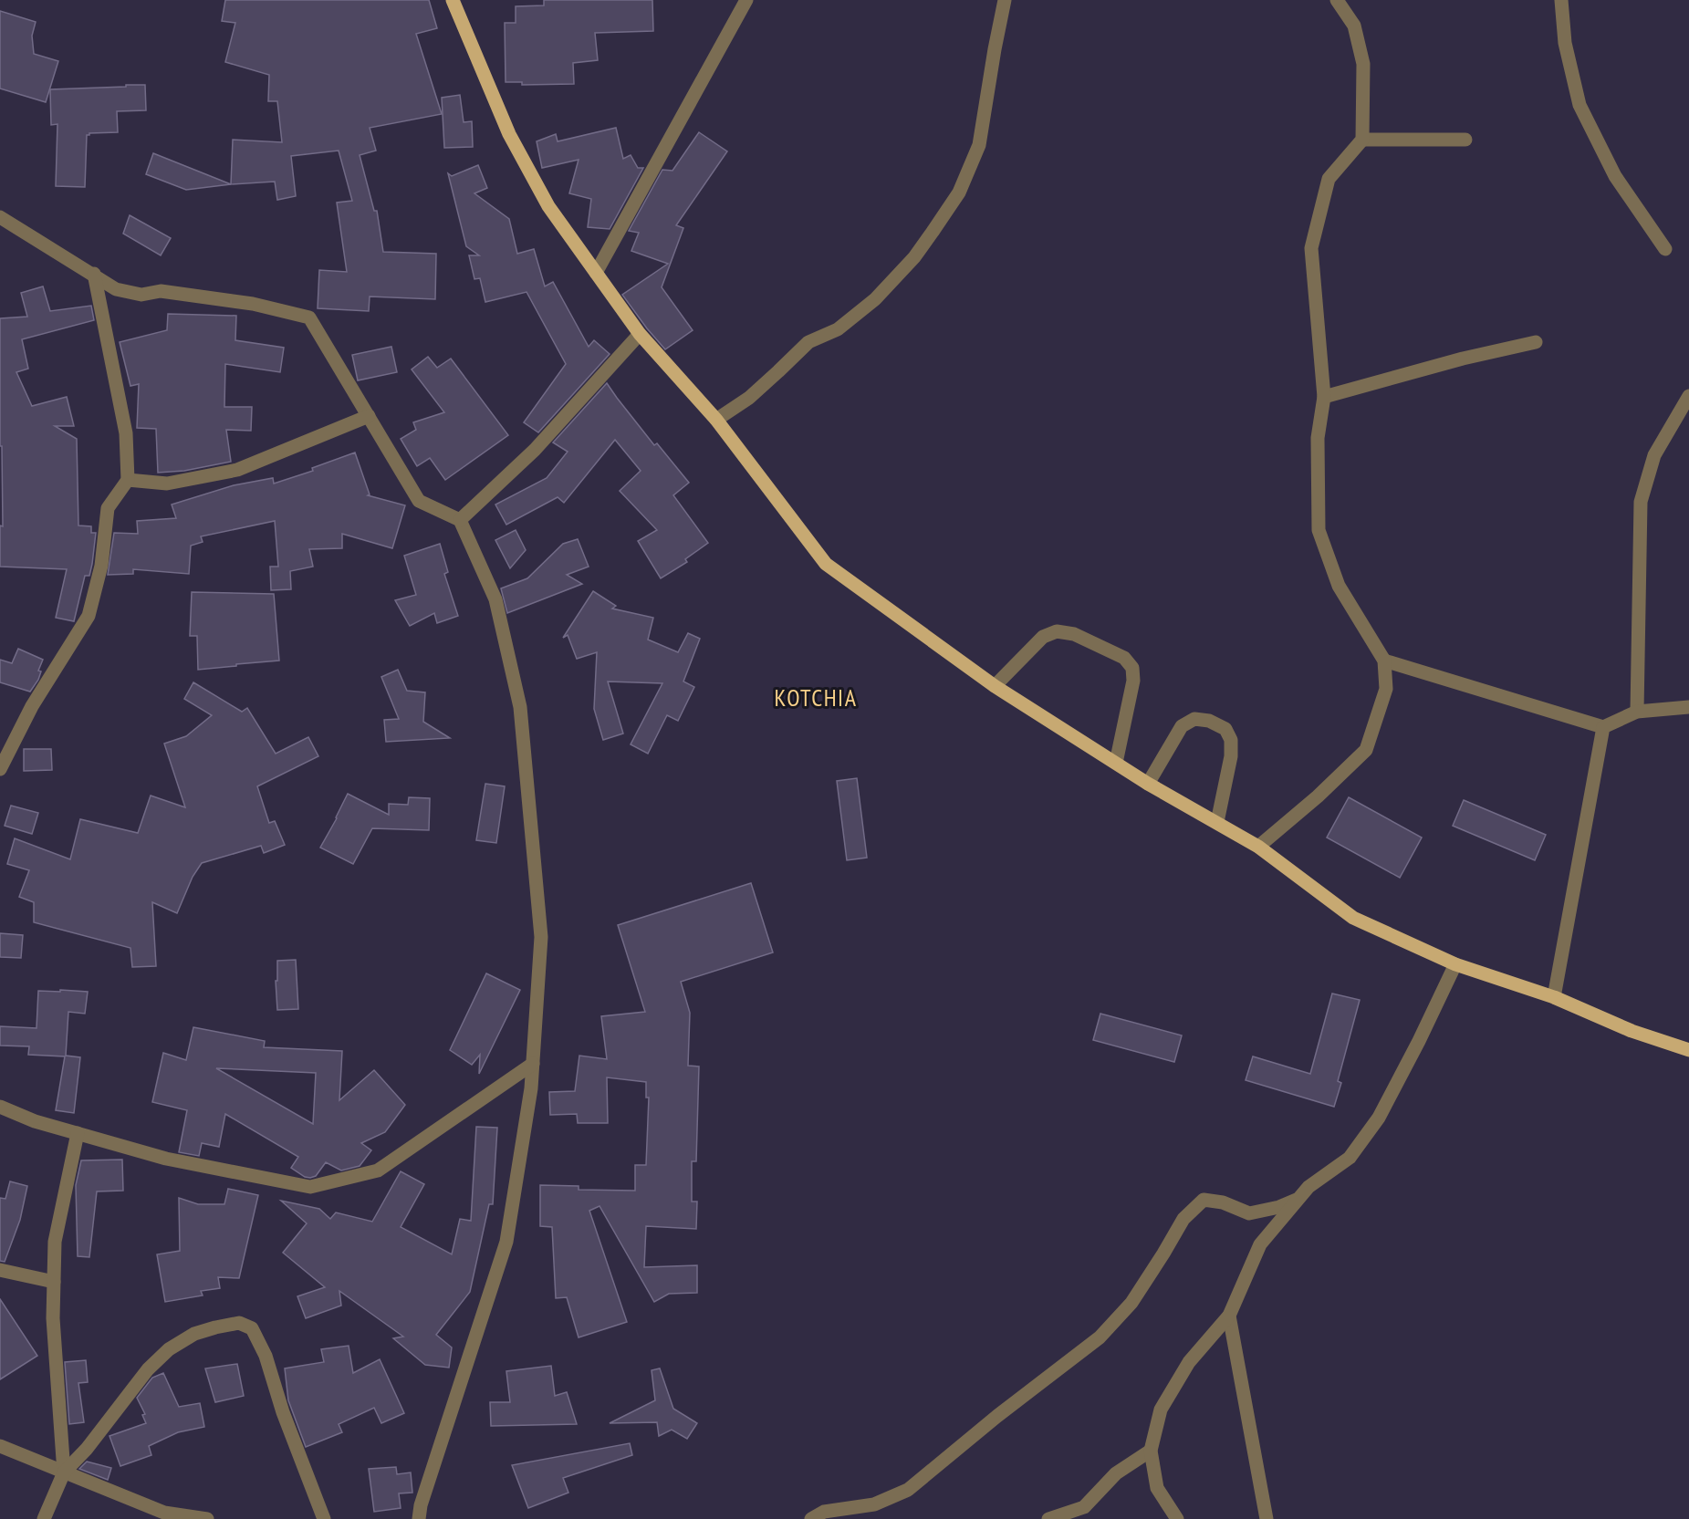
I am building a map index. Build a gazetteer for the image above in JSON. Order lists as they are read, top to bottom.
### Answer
{
  "districts": ["KOTCHIA"]
}
